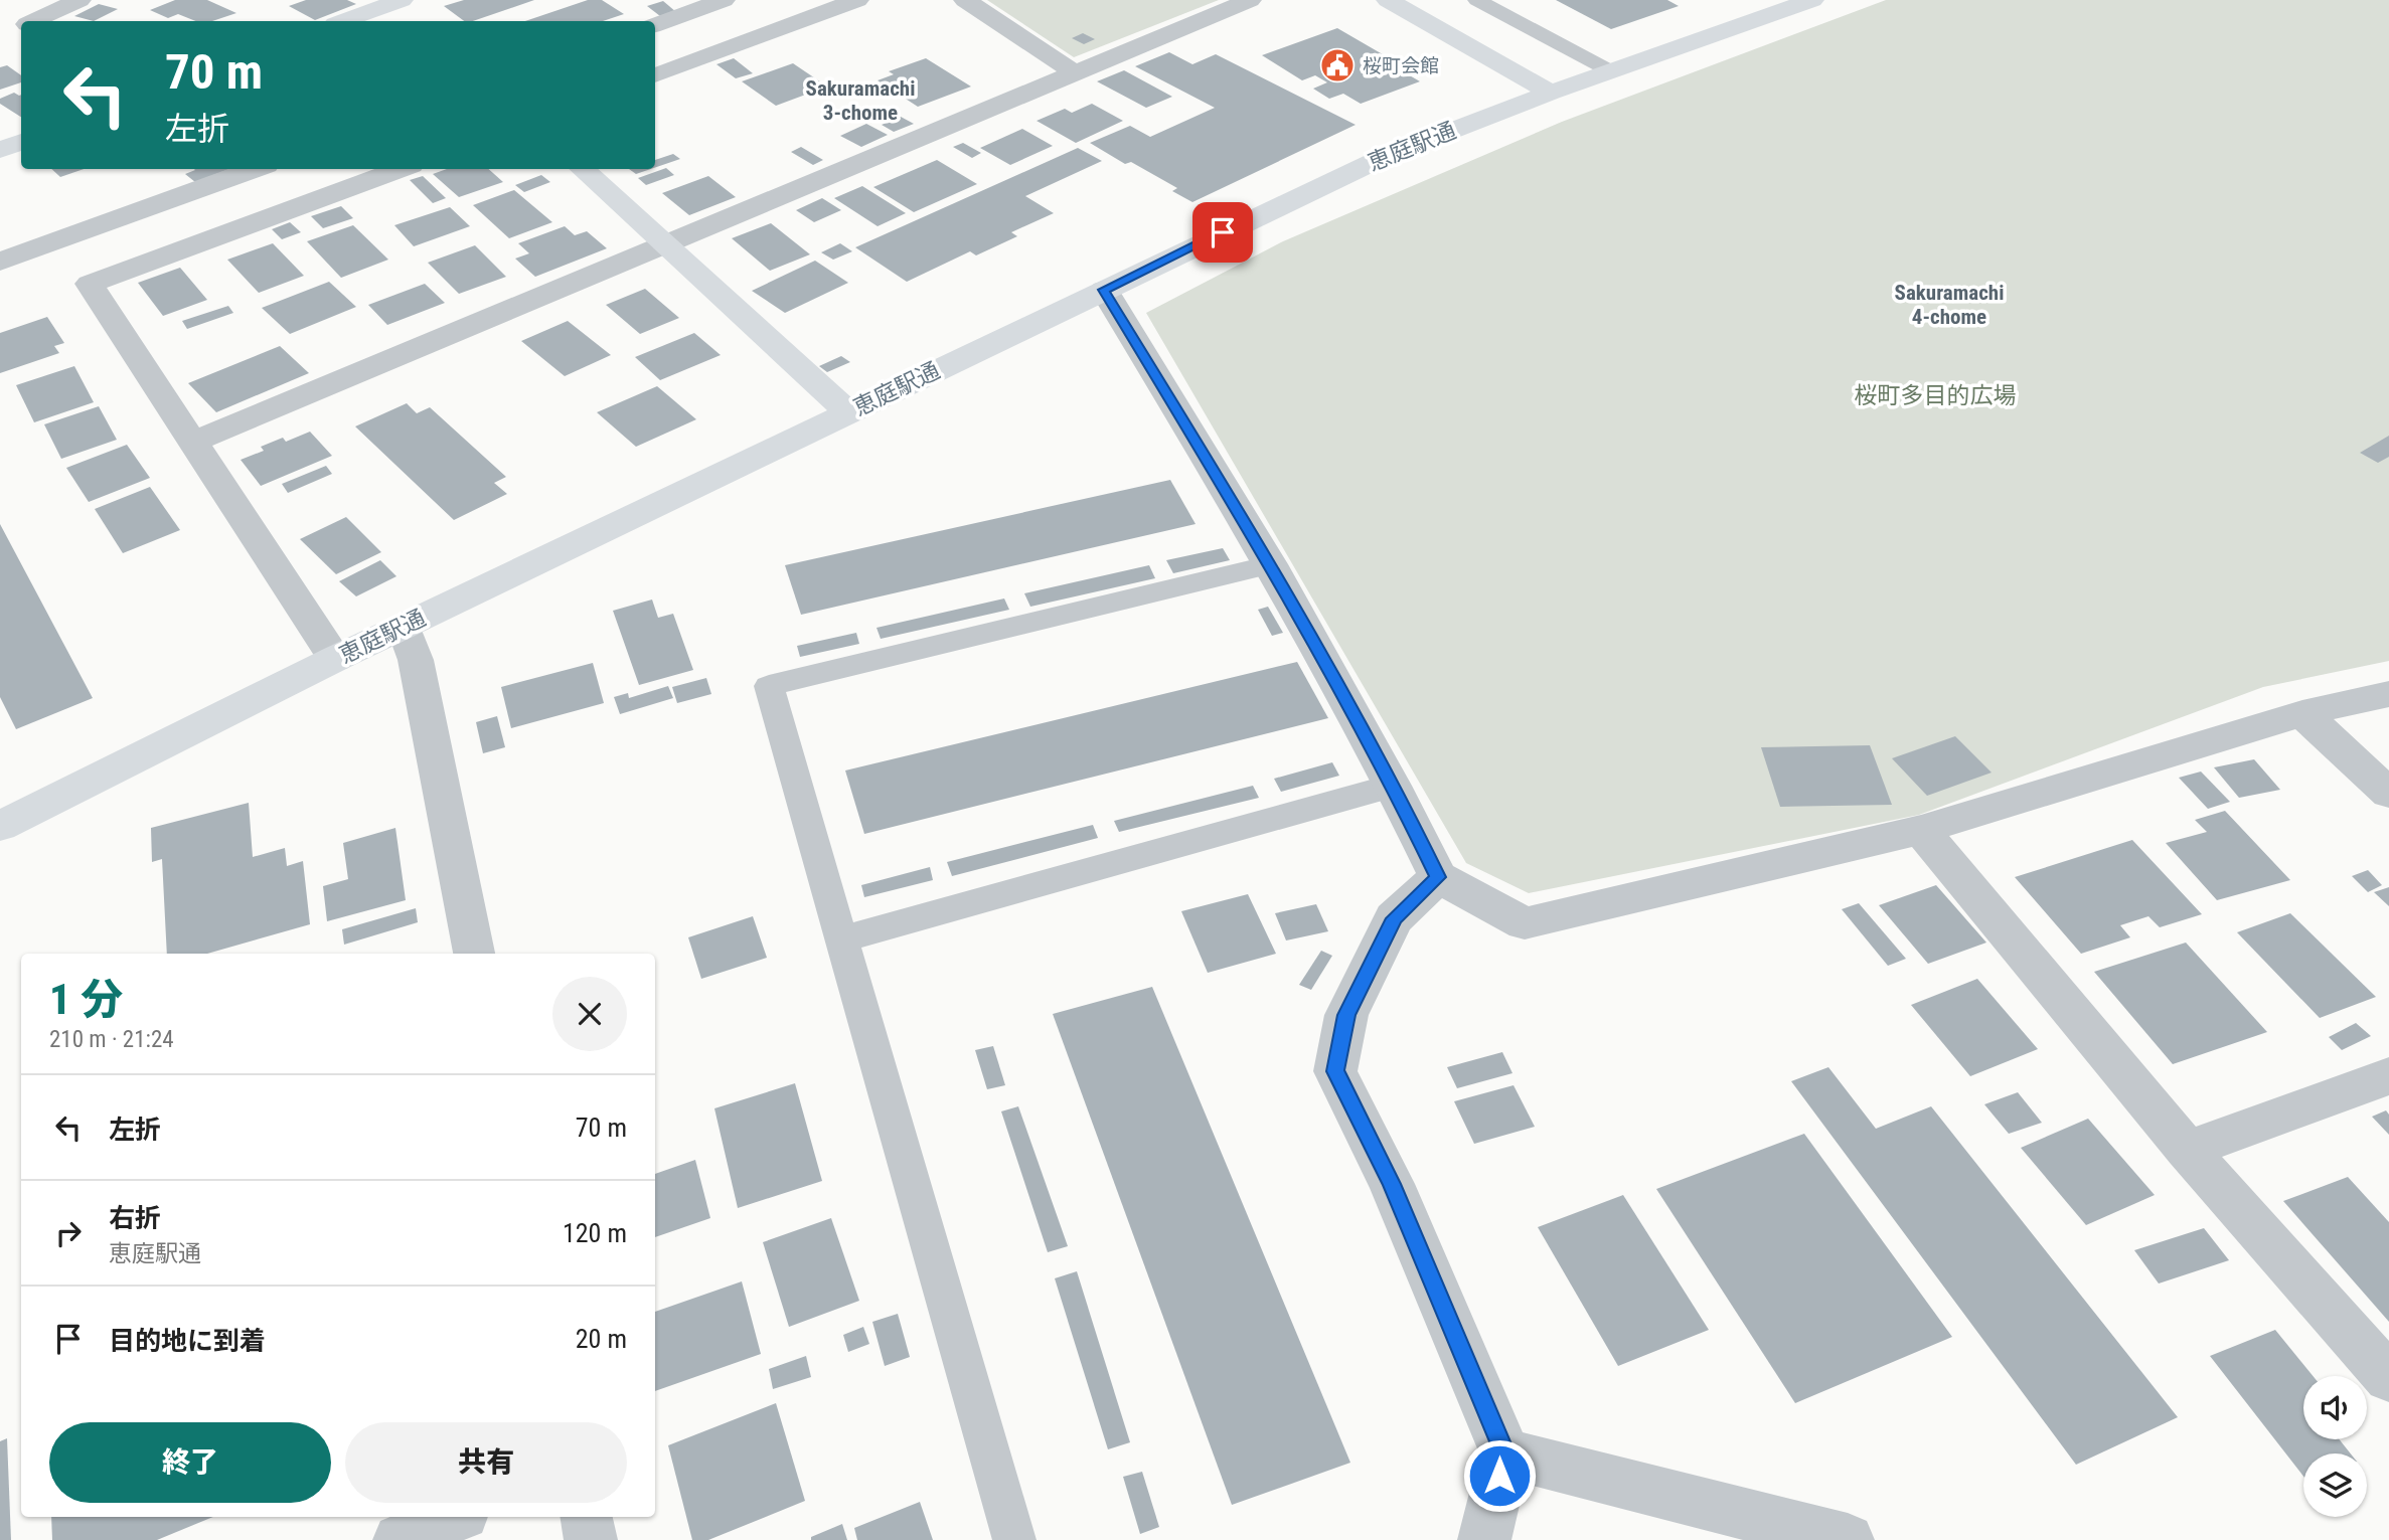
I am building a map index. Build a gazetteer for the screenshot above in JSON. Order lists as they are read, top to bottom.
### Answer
{
  "streets": {
    "street": ["恵庭駅通"]
  },
  "districts": ["Sakuramachi 3-chome", "Sakuramachi 4-chome"],
  "parks": ["桜町多目的広場"],
  "places": {
    "public building": ["桜町会館"]
  },
  "page": {
    "turn": ["70 m", "左折"],
    "heading": ["1 分", "210 m · 21:24"],
    "list": [
      {
        "name": "左折",
        "value": "70 m"
      },
      {
        "name": "右折",
        "note": "恵庭駅通",
        "value": "120 m"
      },
      {
        "name": "目的地に到着",
        "value": "20 m"
      }
    ],
    "buttons": ["終了", "共有"]
  }
}
